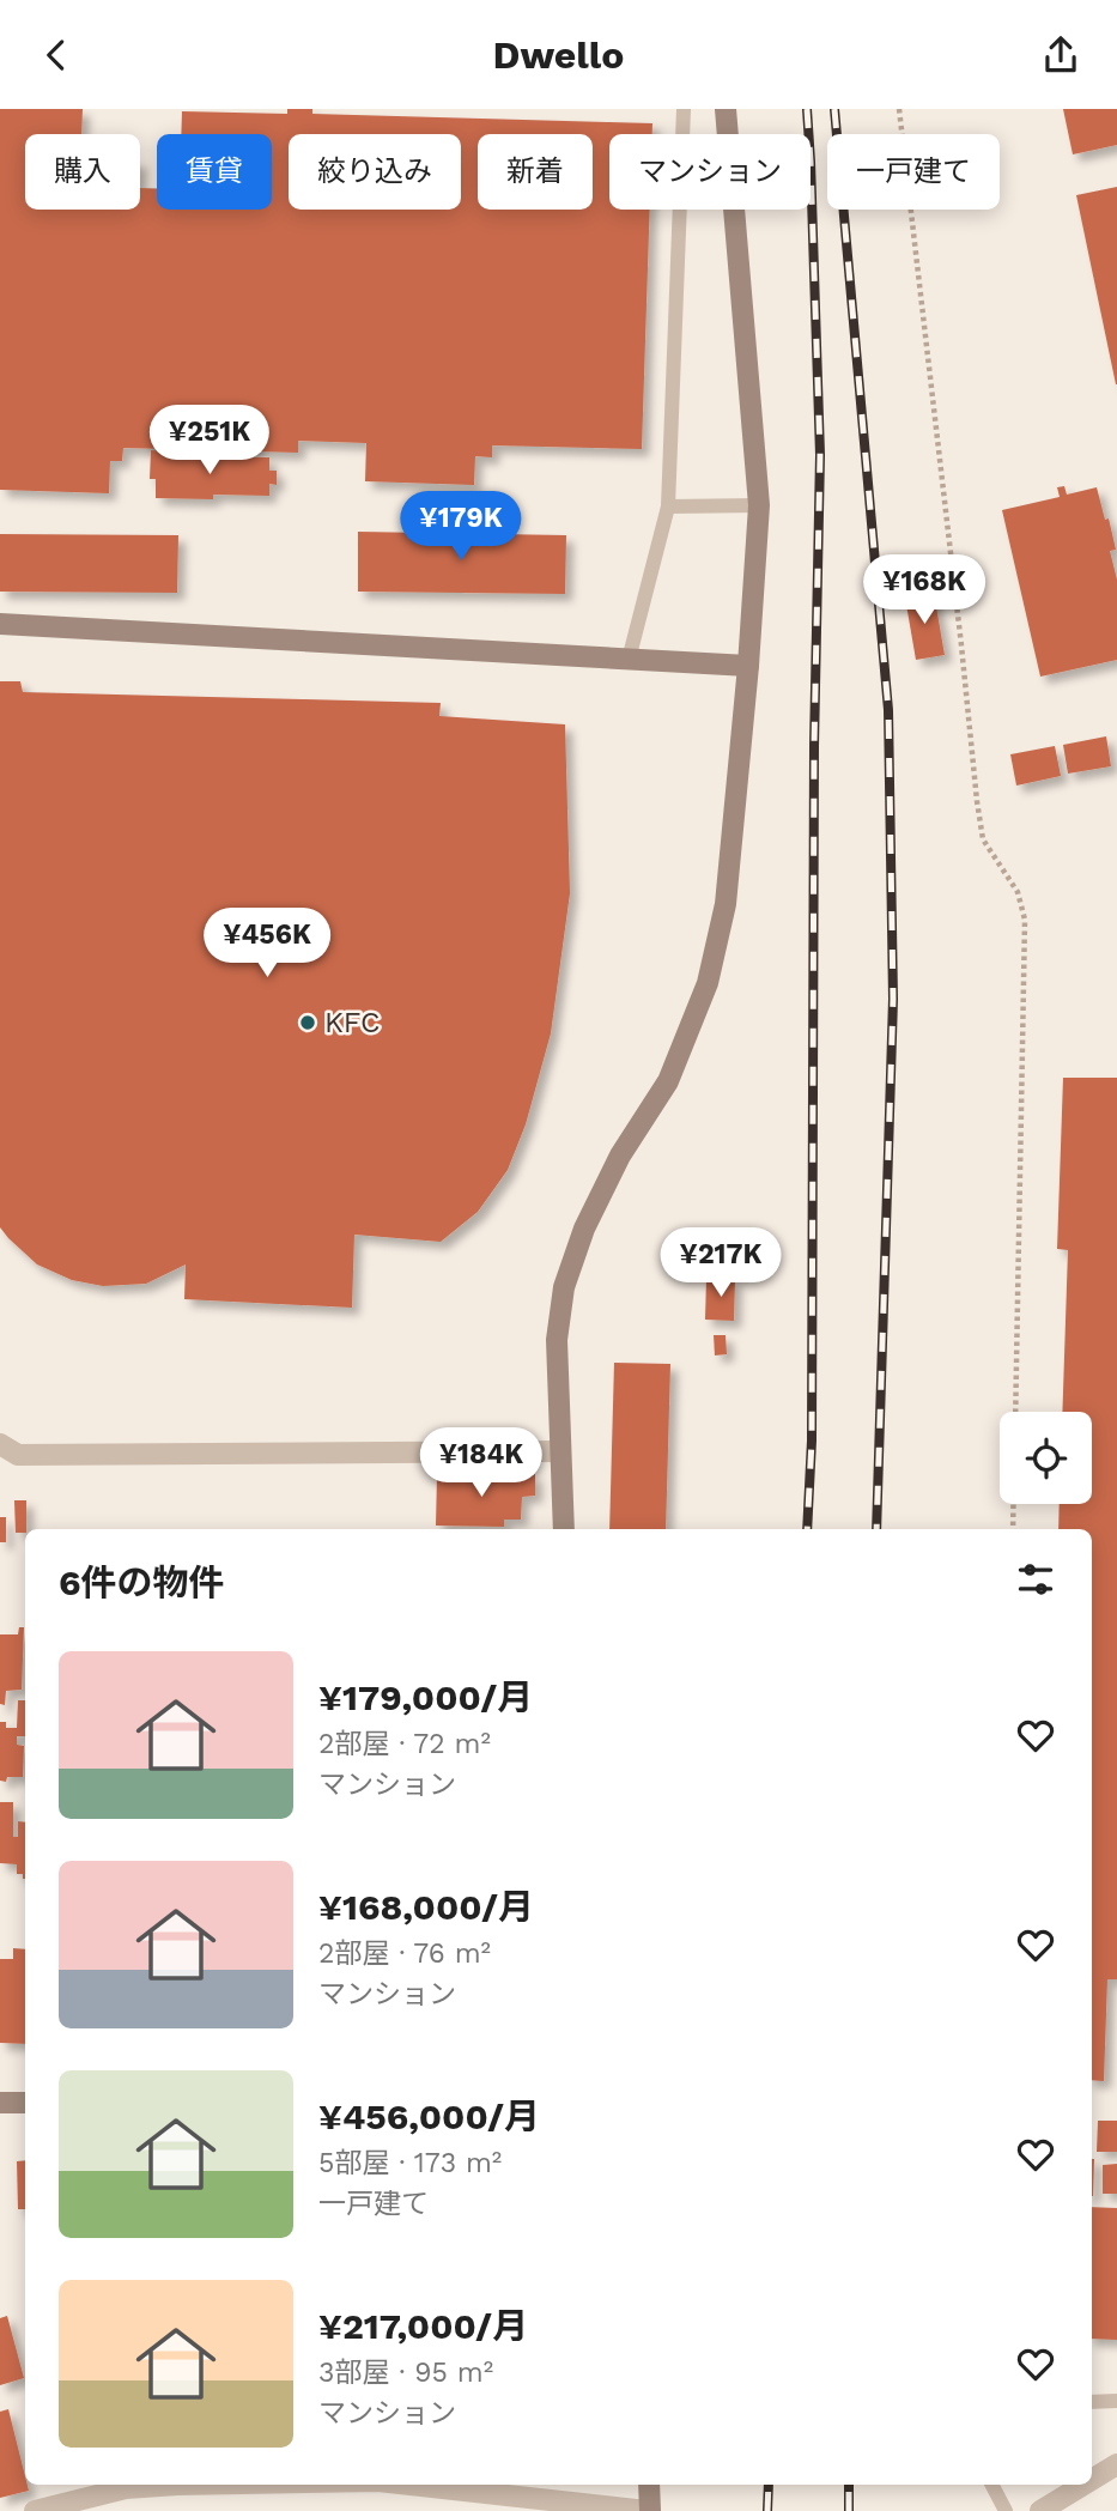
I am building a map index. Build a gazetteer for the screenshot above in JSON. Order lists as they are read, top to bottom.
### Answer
{
  "places": ["KFC"],
  "page": {
    "header": "Dwello",
    "chip": [
      "購入",
      "賃貸",
      "絞り込み",
      "新着",
      "マンション",
      "一戸建て"
    ],
    "price": [
      "¥251K",
      "¥179K",
      "¥168K",
      "¥456K",
      "¥217K",
      "¥184K"
    ],
    "heading": "6件の物件",
    "list": [
      {
        "name": "¥179,000/月",
        "note": "2部屋 · 72 m² · マンション"
      },
      {
        "name": "¥168,000/月",
        "note": "2部屋 · 76 m² · マンション"
      },
      {
        "name": "¥456,000/月",
        "note": "5部屋 · 173 m² · 一戸建て"
      },
      {
        "name": "¥217,000/月",
        "note": "3部屋 · 95 m² · マンション"
      }
    ]
  }
}
